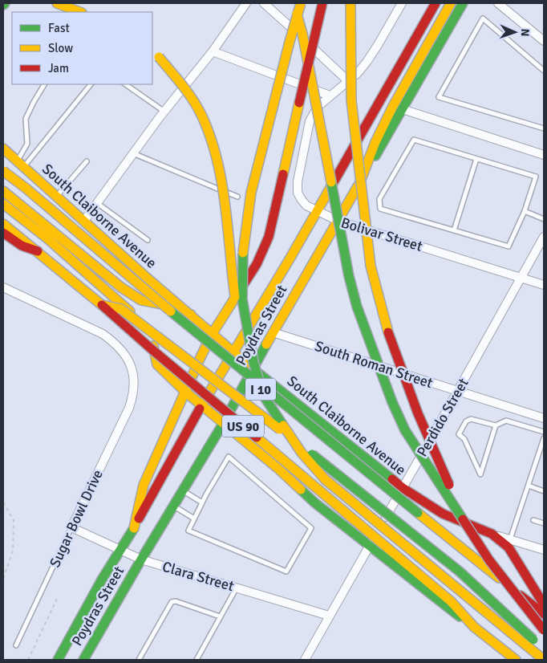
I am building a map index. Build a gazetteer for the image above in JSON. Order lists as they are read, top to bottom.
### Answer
{
  "streets": {
    "main road": [
      "South Claiborne Avenue",
      "Poydras Street",
      "I 10",
      "US 90"
    ],
    "street": [
      "Bolivar Street",
      "South Roman Street",
      "Perdido Street",
      "Sugar Bowl Drive",
      "Clara Street"
    ]
  },
  "crossings": [
    ["South Claiborne Avenue", "Poydras Street"],
    ["South Claiborne Avenue", "I 10"],
    ["South Claiborne Avenue", "Perdido Street"],
    ["Bolivar Street", "Poydras Street"],
    ["Bolivar Street", "Perdido Street"],
    ["Poydras Street", "South Roman Street"],
    ["Poydras Street", "I 10"],
    ["Poydras Street", "Clara Street"],
    ["South Roman Street", "Perdido Street"],
    ["Perdido Street", "Clara Street"],
    ["Sugar Bowl Drive", "Clara Street"]
  ],
  "legend": ["Fast", "Slow", "Jam"],
  "north": "right"
}
